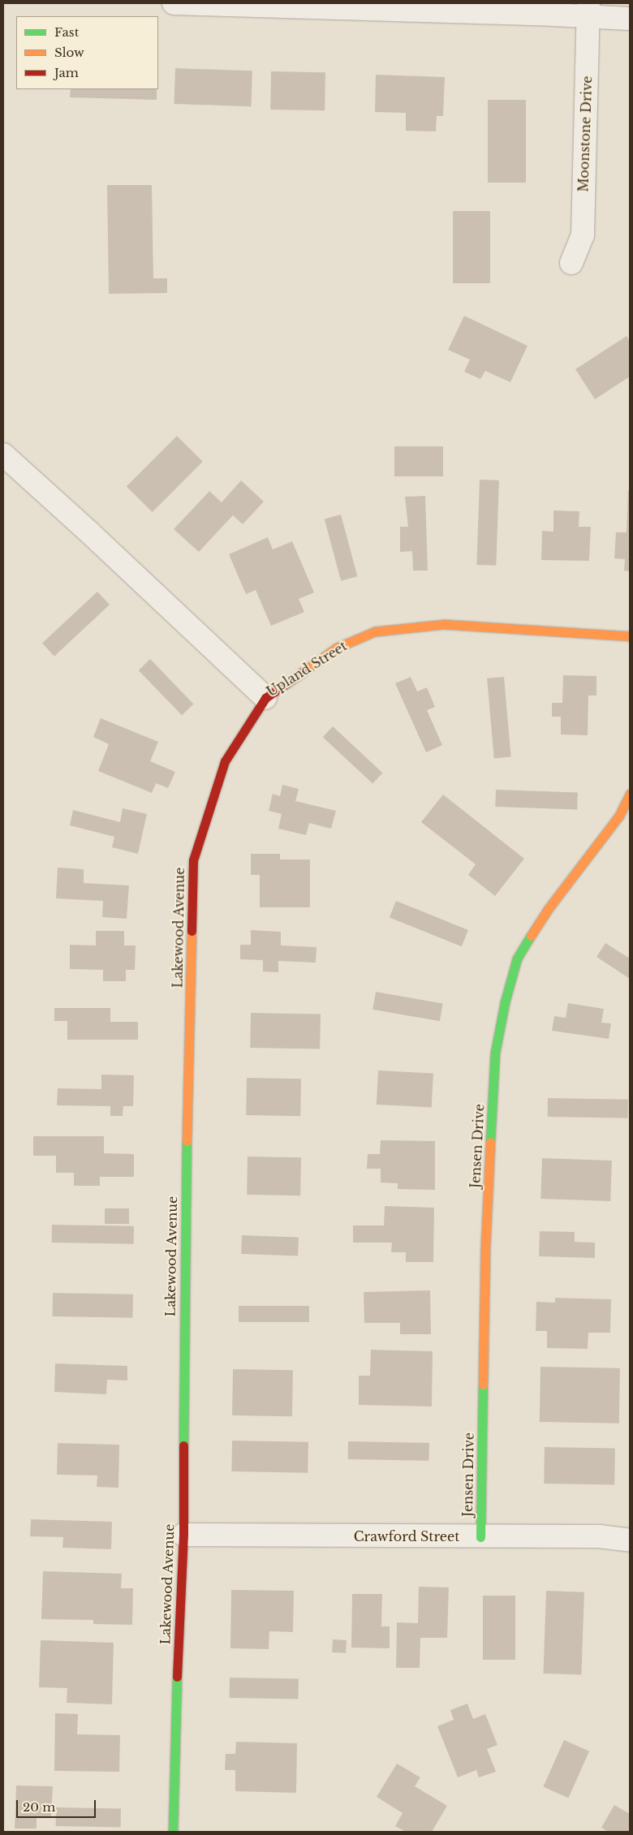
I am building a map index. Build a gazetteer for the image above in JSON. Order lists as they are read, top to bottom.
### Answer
{
  "streets": {
    "street": [
      "Moonstone Drive",
      "Upland Street",
      "Lakewood Avenue",
      "Jensen Drive",
      "Crawford Street"
    ]
  },
  "crossings": [
    ["Upland Street", "Lakewood Avenue"],
    ["Lakewood Avenue", "Crawford Street"],
    ["Jensen Drive", "Crawford Street"]
  ],
  "legend": ["Fast", "Slow", "Jam"],
  "scale_bar": "20 m"
}
